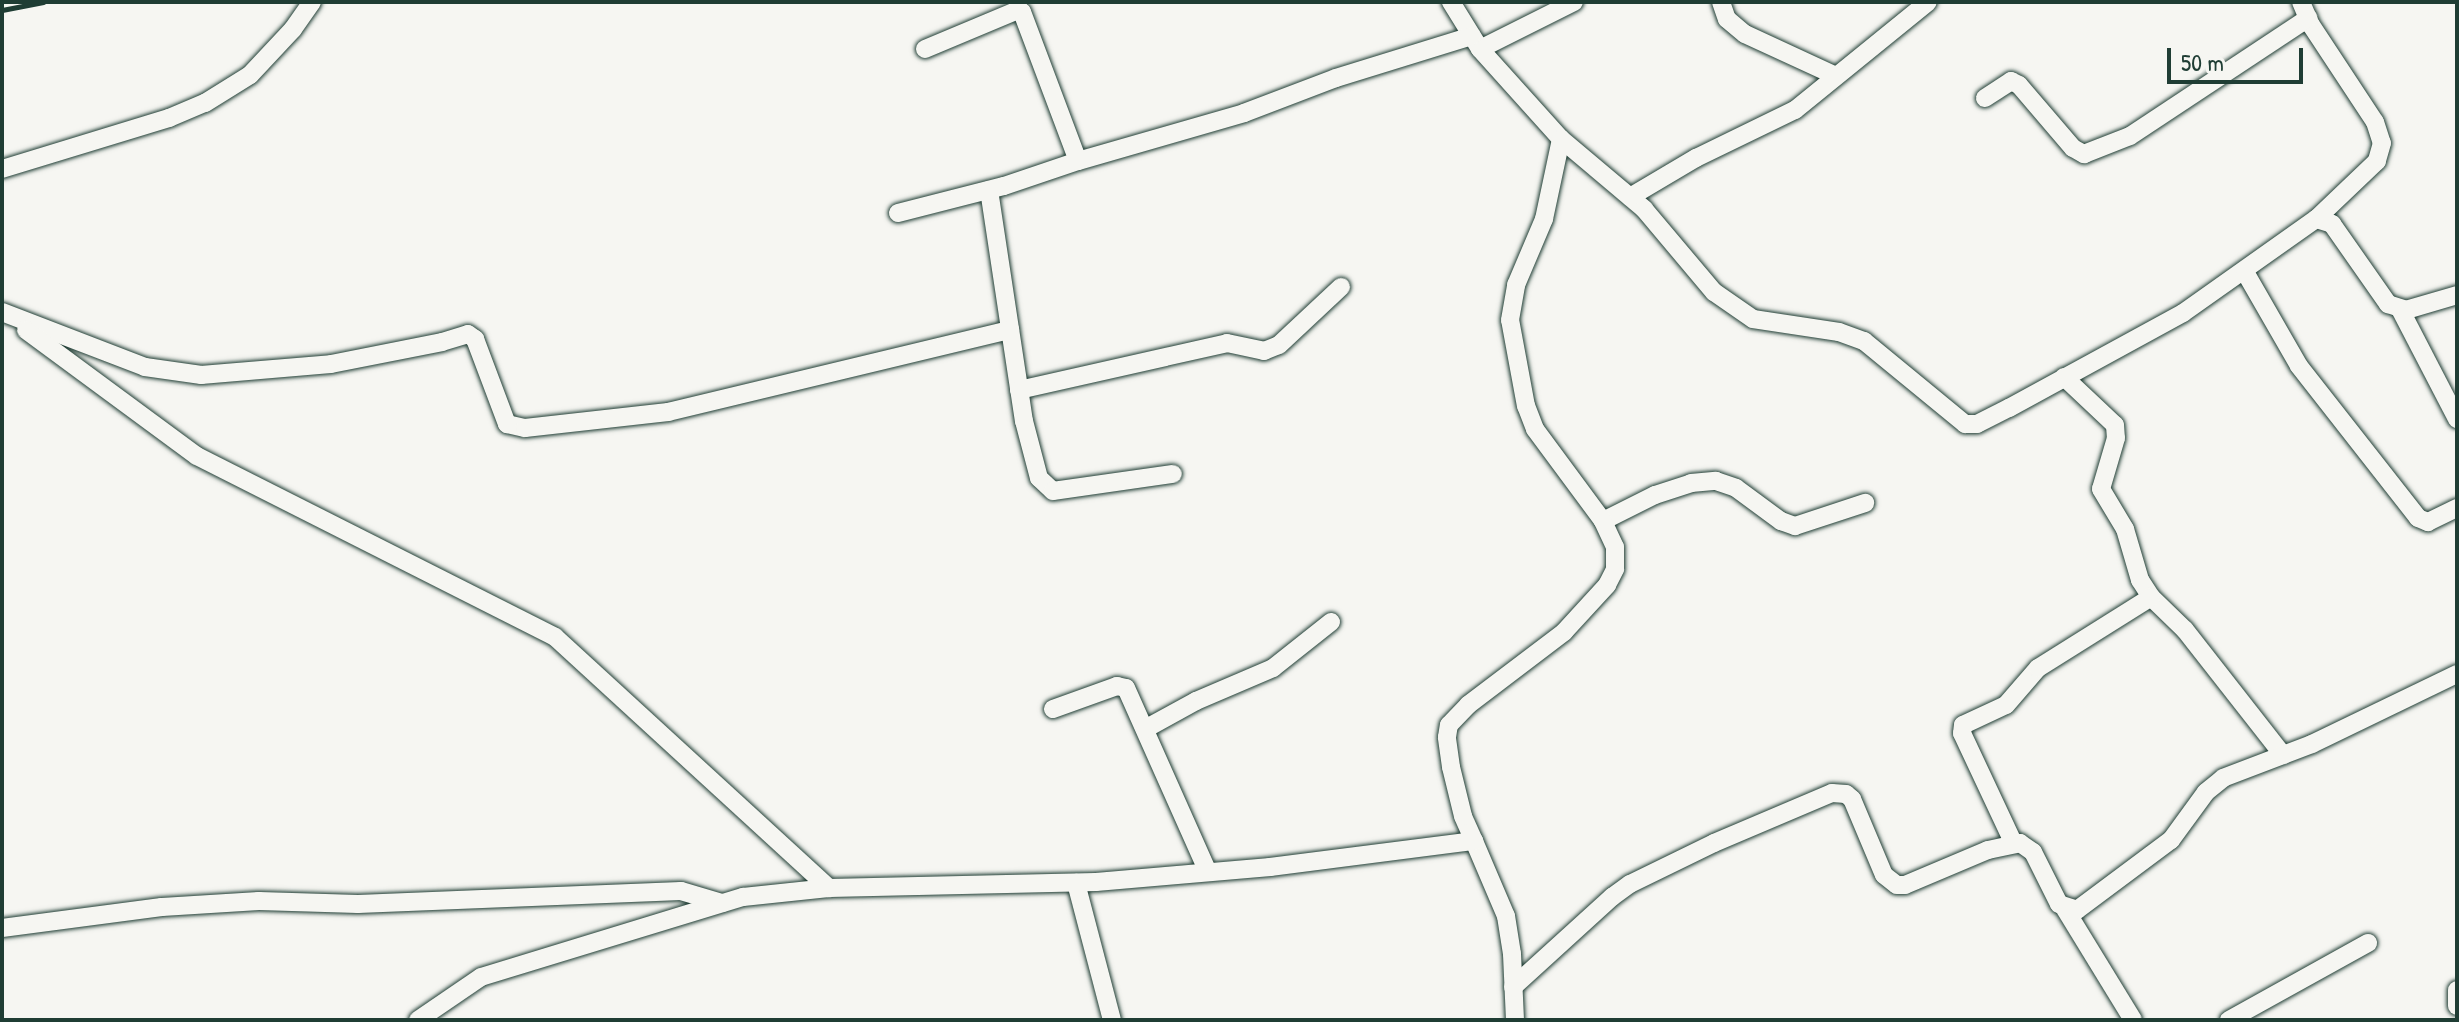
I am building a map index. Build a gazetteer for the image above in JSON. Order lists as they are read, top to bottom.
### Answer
{
  "scale_bar": "50 m"
}
